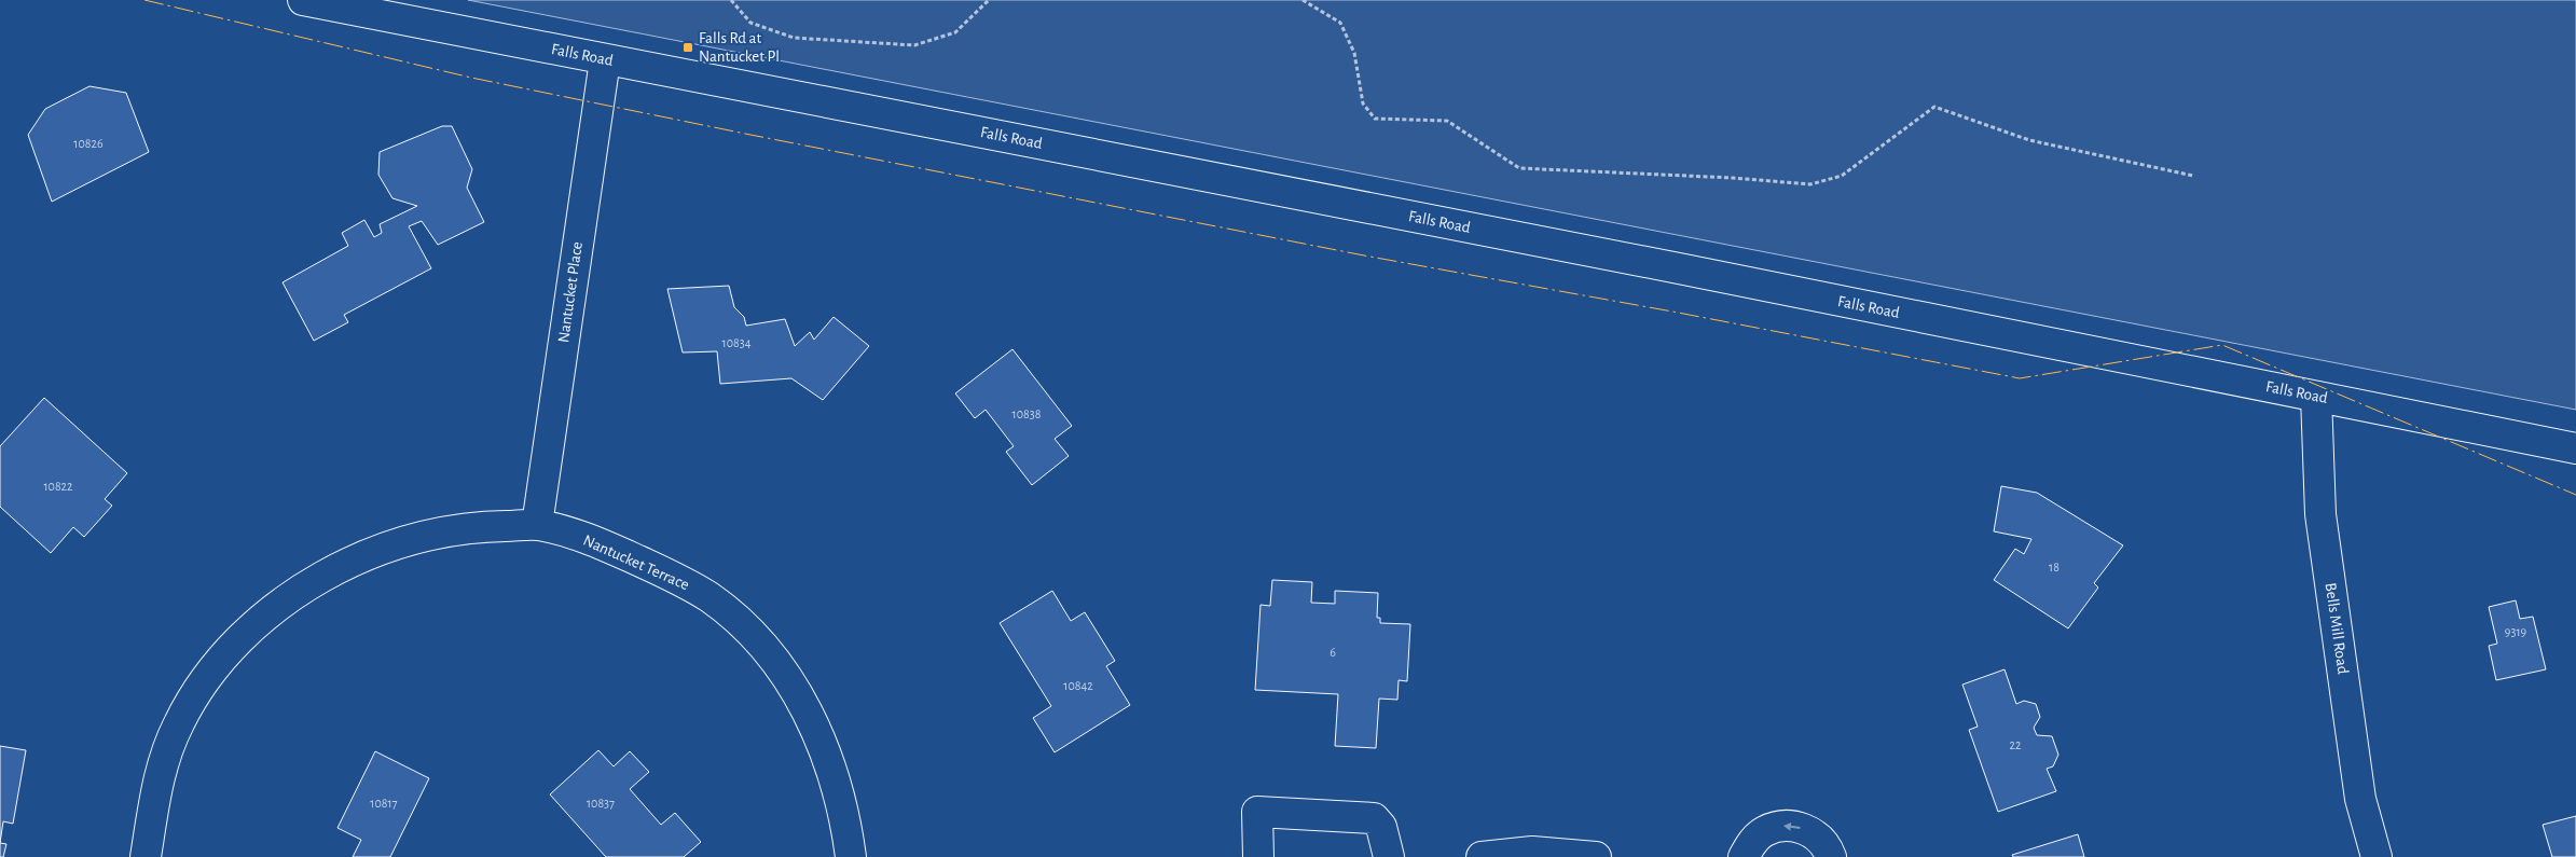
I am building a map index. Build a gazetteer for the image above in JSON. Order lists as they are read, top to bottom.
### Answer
{
  "streets": {
    "main road": [
      "Falls Road",
      "Nantucket Place",
      "Nantucket Terrace",
      "Bells Mill Road"
    ]
  },
  "crossings": [
    ["Falls Road", "Nantucket Place"],
    ["Falls Road", "Bells Mill Road"],
    ["Nantucket Place", "Nantucket Terrace"]
  ],
  "places": {
    "transit": ["Falls Rd at Nantucket Pl"]
  },
  "house_numbers": [
    "10826",
    "10834",
    "10838",
    "10822",
    "18",
    "9319",
    "6",
    "10842",
    "22",
    "10817",
    "10837"
  ]
}
